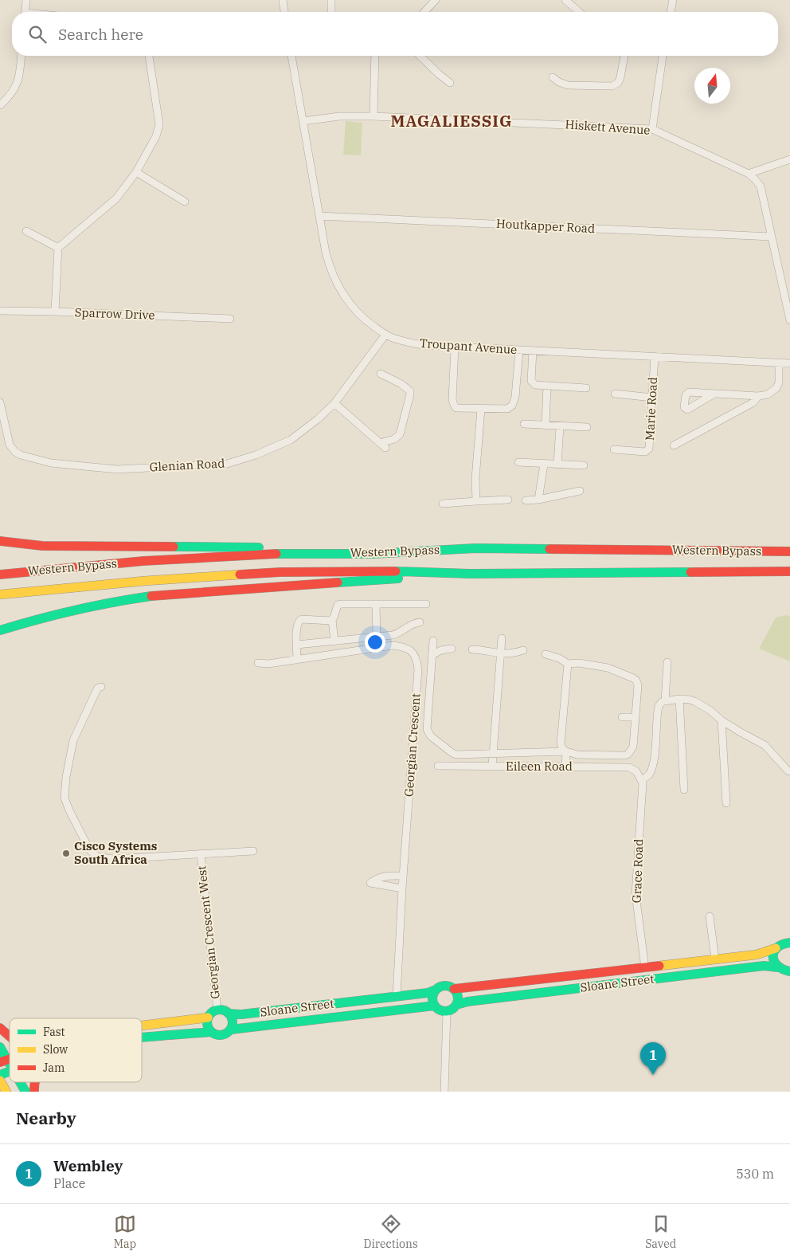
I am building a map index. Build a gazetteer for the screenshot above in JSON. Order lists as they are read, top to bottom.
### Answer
{
  "streets": {
    "main road": ["Western Bypass", "Sloane Street"],
    "street": [
      "Hiskett Avenue",
      "Houtkapper Road",
      "Sparrow Drive",
      "Troupant Avenue",
      "Marie Road",
      "Glenian Road",
      "Georgian Crescent",
      "Eileen Road",
      "Grace Road",
      "Georgian Crescent West"
    ]
  },
  "crossings": [
    ["Hiskett Avenue", "Houtkapper Road"],
    ["Hiskett Avenue", "Troupant Avenue"],
    ["Houtkapper Road", "Troupant Avenue"],
    ["Troupant Avenue", "Marie Road"],
    ["Troupant Avenue", "Glenian Road"],
    ["Georgian Crescent", "Sloane Street"],
    ["Eileen Road", "Grace Road"],
    ["Grace Road", "Sloane Street"],
    ["Georgian Crescent West", "Sloane Street"]
  ],
  "districts": ["MAGALIESSIG"],
  "places": ["Cisco Systems South Africa"],
  "legend": ["Fast", "Slow", "Jam"],
  "north": "top",
  "page": {
    "search": "Search here",
    "pins": "1",
    "heading": "Nearby",
    "list": [
      {
        "mark": "1",
        "name": "Wembley",
        "note": "Place",
        "value": "530 m"
      }
    ],
    "nav": ["Map", "Directions", "Saved"]
  }
}
